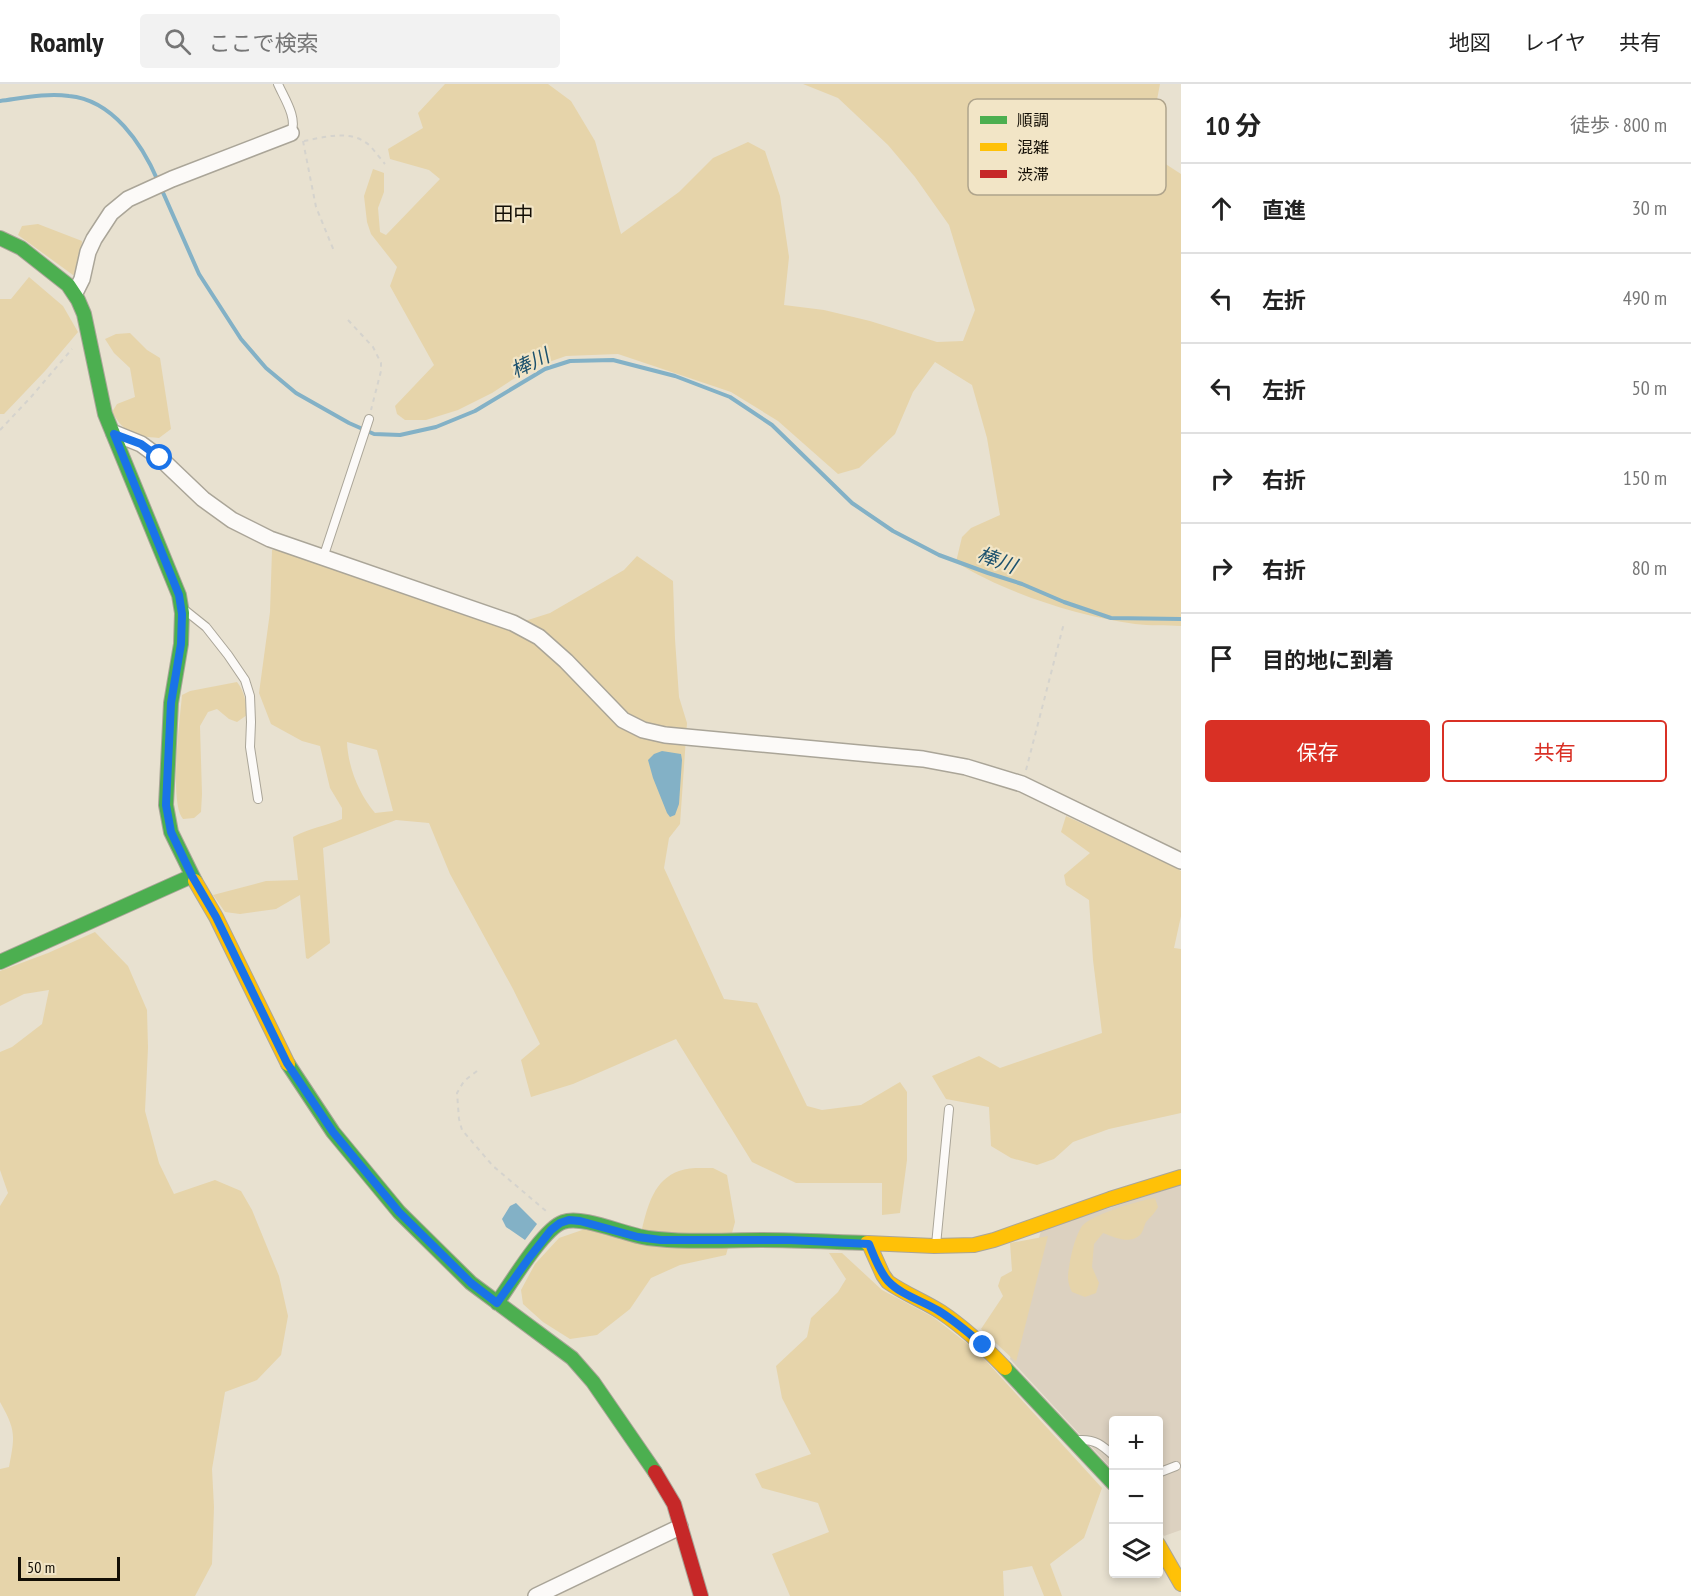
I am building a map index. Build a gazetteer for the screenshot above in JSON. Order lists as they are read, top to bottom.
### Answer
{
  "districts": ["田中"],
  "water": ["棒川"],
  "legend": ["順調", "混雑", "渋滞"],
  "scale_bar": "50 m",
  "page": {
    "header": "Roamly",
    "search": "ここで検索",
    "nav": ["地図", "レイヤ", "共有"],
    "heading": ["10 分", "徒歩 · 800 m"],
    "list": [
      ["直進", "30 m"],
      ["左折", "490 m"],
      ["左折", "50 m"],
      ["右折", "150 m"],
      ["右折", "80 m"],
      "目的地に到着"
    ],
    "buttons": ["保存", "共有"],
    "map_buttons": ["+", "−"],
    "scale": "50 m"
  }
}
